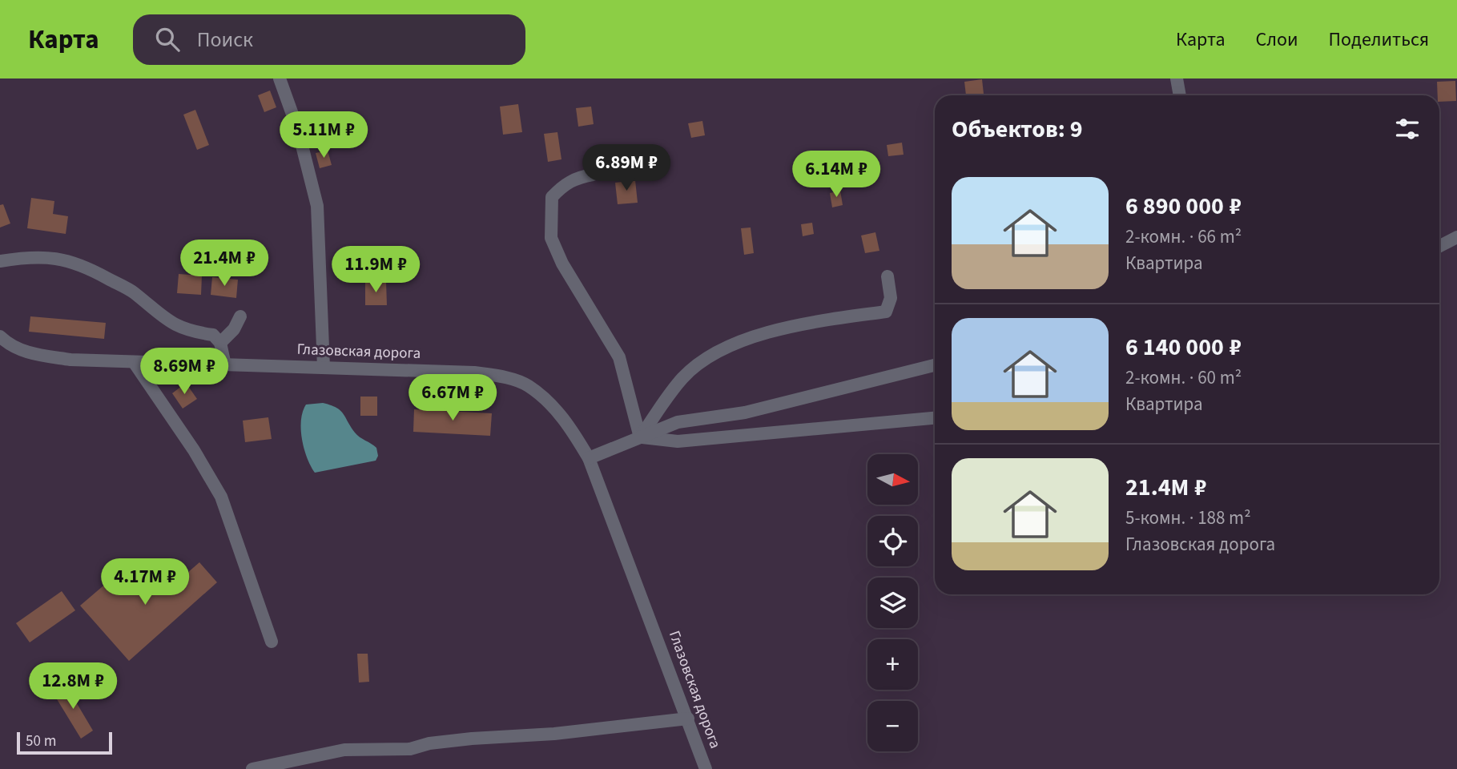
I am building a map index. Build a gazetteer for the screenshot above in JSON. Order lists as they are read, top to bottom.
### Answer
{
  "streets": {
    "street": ["Глазовская дорога"]
  },
  "scale_bar": "50 m",
  "north": "right",
  "page": {
    "header": "Карта",
    "search": "Поиск",
    "nav": ["Карта", "Слои", "Поделиться"],
    "heading": "Объектов: 9",
    "price": [
      "5.11M ₽",
      "6.89M ₽",
      "6.14M ₽",
      "21.4M ₽",
      "11.9M ₽",
      "8.69M ₽",
      "6.67M ₽",
      "4.17M ₽",
      "12.8M ₽"
    ],
    "list": [
      {
        "name": "6 890 000 ₽",
        "note": "2-комн. · 66 m² · Квартира"
      },
      {
        "name": "6 140 000 ₽",
        "note": "2-комн. · 60 m² · Квартира"
      },
      {
        "name": "21.4M ₽",
        "note": "5-комн. · 188 m² · Глазовская дорога"
      }
    ],
    "map_buttons": ["+", "−"],
    "scale": "50 m"
  }
}
